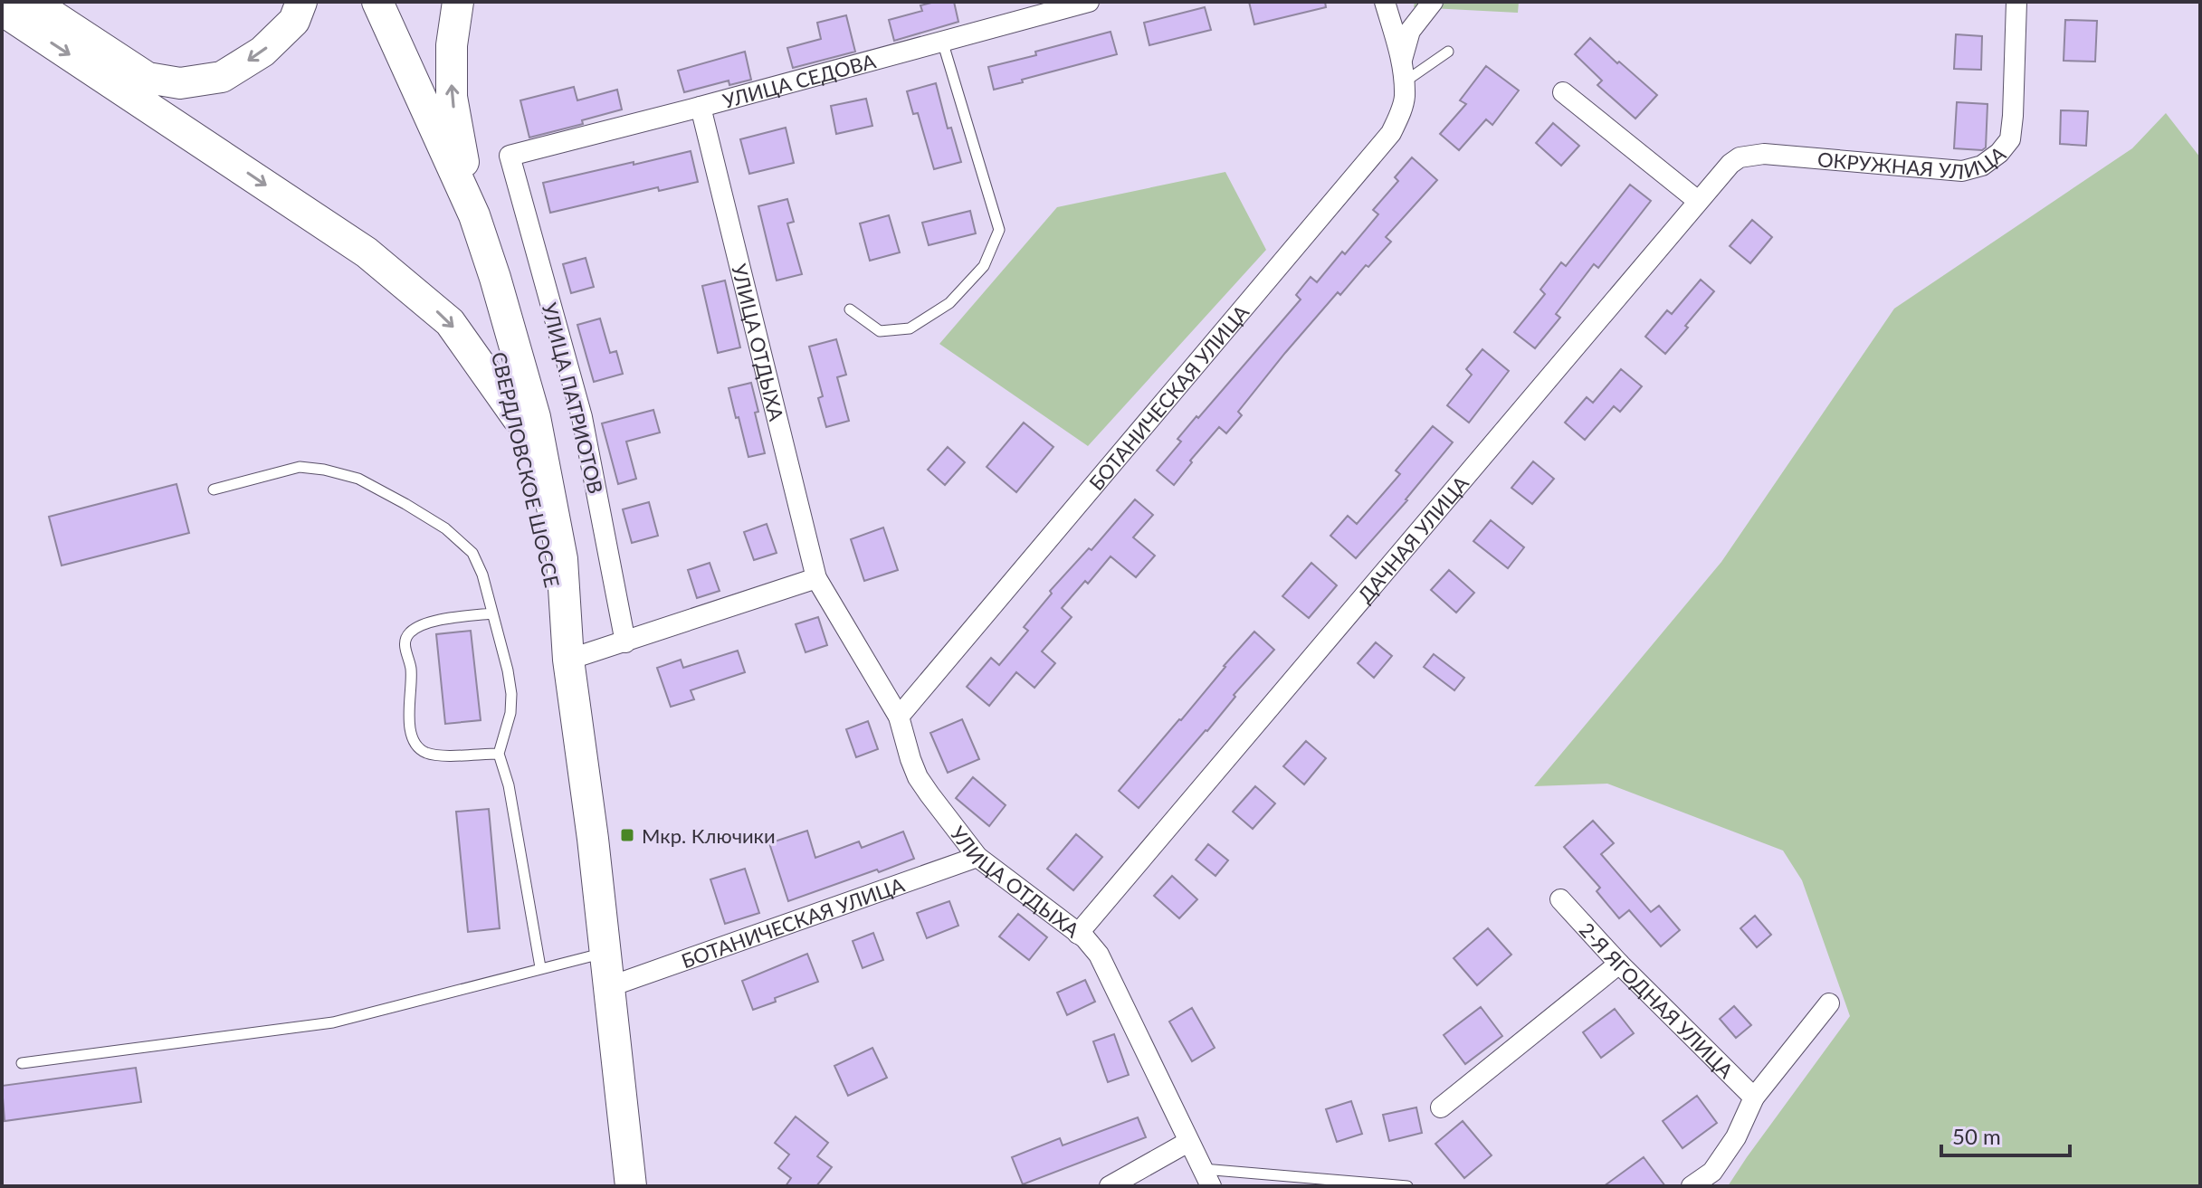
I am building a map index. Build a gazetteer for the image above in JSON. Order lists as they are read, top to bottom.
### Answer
{
  "streets": {
    "main road": ["СВЕРДЛОВСКОЕ ШОССЕ"],
    "street": [
      "УЛИЦА СЕДОВА",
      "ОКРУЖНАЯ УЛИЦА",
      "УЛИЦА ОТДЫХА",
      "БОТАНИЧЕСКАЯ УЛИЦА",
      "УЛИЦА ПАТРИОТОВ",
      "ДАЧНАЯ УЛИЦА",
      "2-Я ЯГОДНАЯ УЛИЦА"
    ]
  },
  "crossings": [
    ["УЛИЦА СЕДОВА", "УЛИЦА ОТДЫХА"],
    ["УЛИЦА СЕДОВА", "УЛИЦА ПАТРИОТОВ"],
    ["ОКРУЖНАЯ УЛИЦА", "ДАЧНАЯ УЛИЦА"],
    ["УЛИЦА ОТДЫХА", "БОТАНИЧЕСКАЯ УЛИЦА"],
    ["УЛИЦА ОТДЫХА", "ДАЧНАЯ УЛИЦА"],
    ["БОТАНИЧЕСКАЯ УЛИЦА", "СВЕРДЛОВСКОЕ ШОССЕ"]
  ],
  "places": {
    "transit": ["Мкр. Ключики"]
  },
  "scale_bar": "50 m"
}
